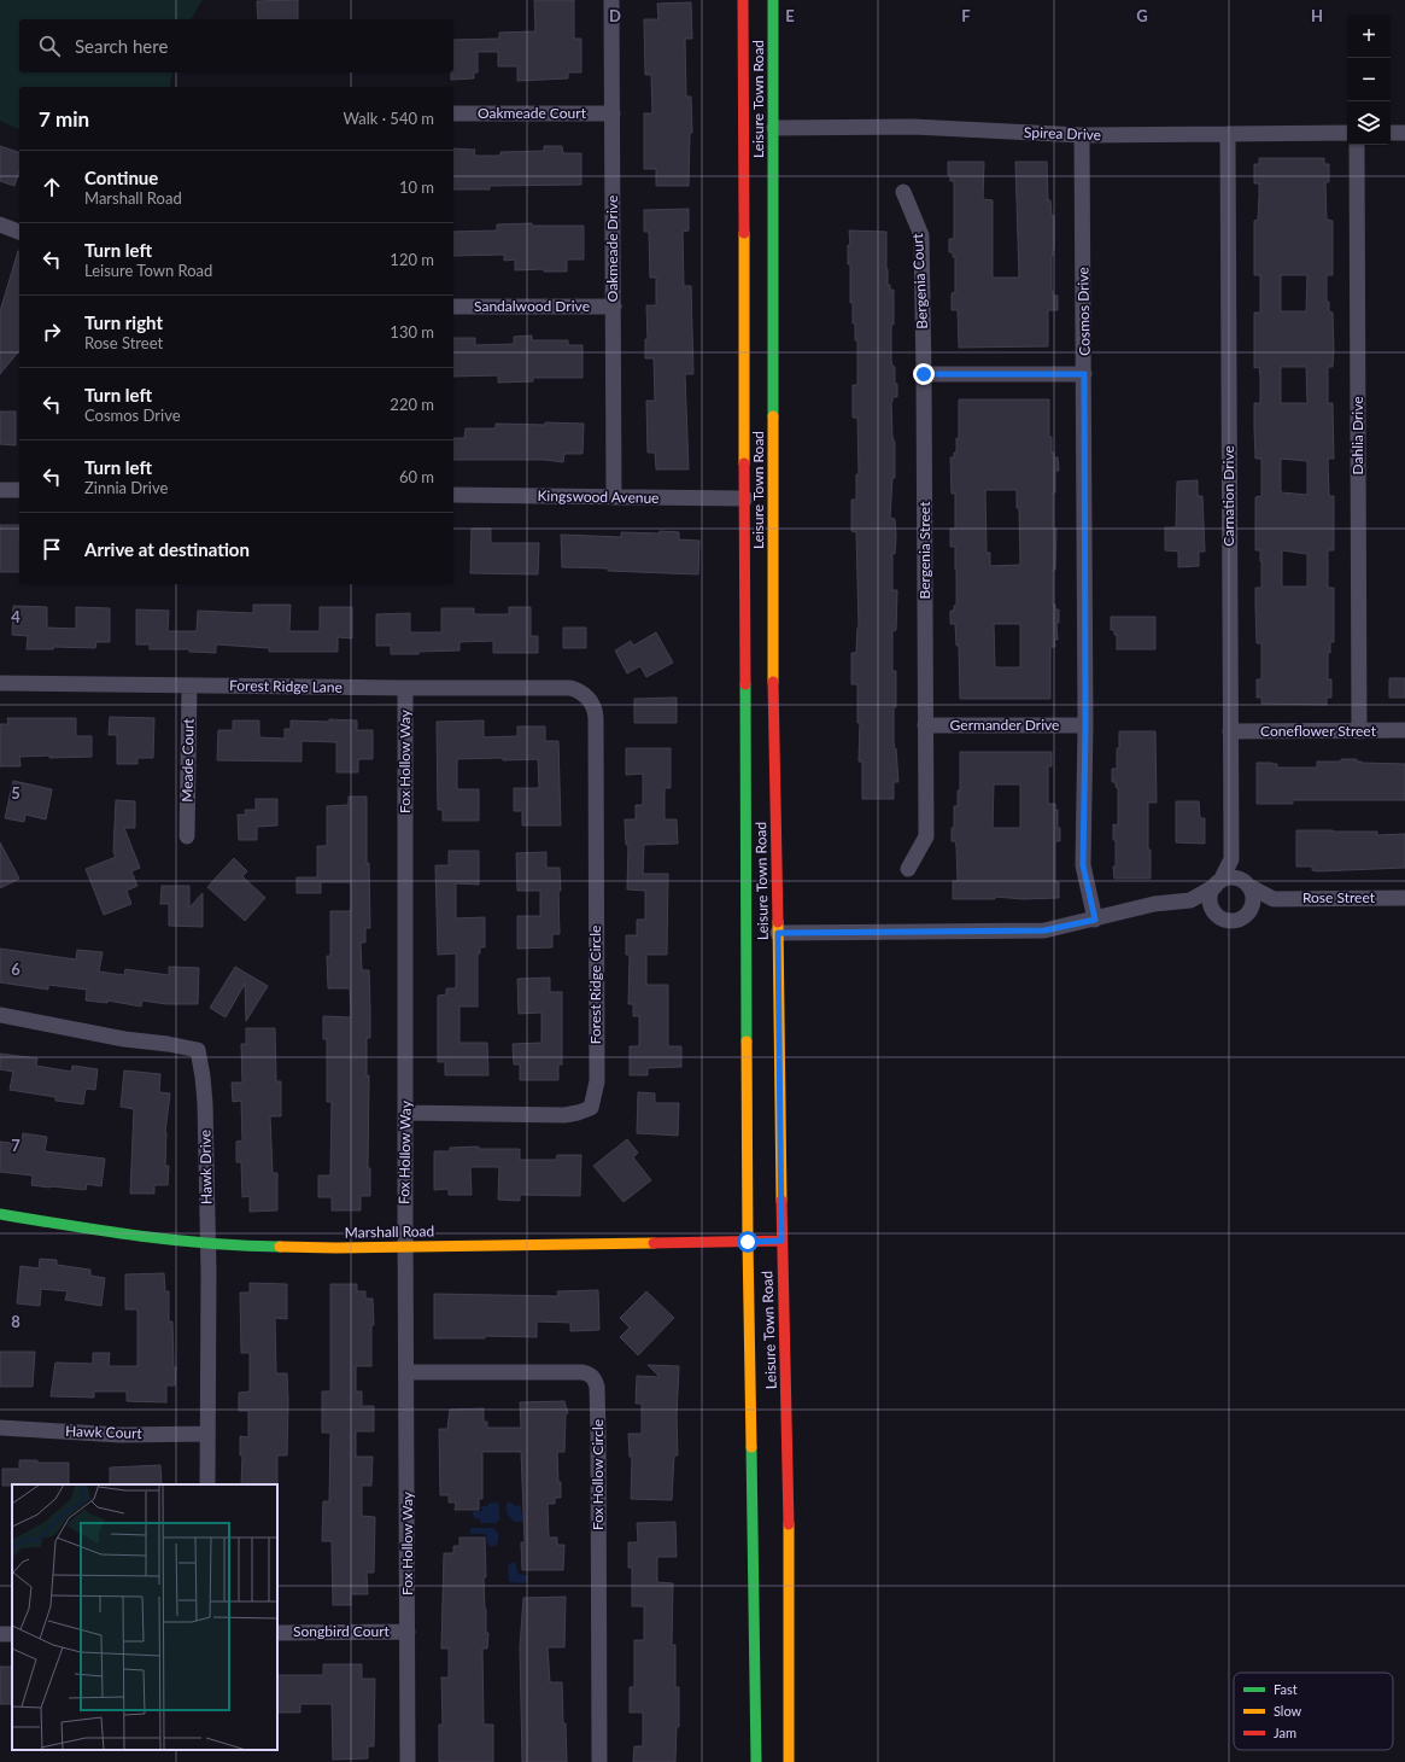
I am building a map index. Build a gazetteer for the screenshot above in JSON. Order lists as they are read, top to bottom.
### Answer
{
  "streets": {
    "main road": ["Leisure Town Road", "Marshall Road"],
    "street": [
      "Oakmeade Court",
      "Spirea Drive",
      "Oakmeade Drive",
      "Bergenia Court",
      "Sandalwood Drive",
      "Cosmos Drive",
      "Dahlia Drive",
      "Carnation Drive",
      "Kingswood Avenue",
      "Bergenia Street",
      "Forest Ridge Lane",
      "Germander Drive",
      "Coneflower Street",
      "Meade Court",
      "Fox Hollow Way",
      "Rose Street",
      "Forest Ridge Circle",
      "Hawk Drive",
      "Hawk Court",
      "Fox Hollow Circle",
      "Songbird Court"
    ]
  },
  "crossings": [
    ["Leisure Town Road", "Spirea Drive"],
    ["Leisure Town Road", "Kingswood Avenue"],
    ["Leisure Town Road", "Marshall Road"],
    ["Oakmeade Court", "Oakmeade Drive"],
    ["Spirea Drive", "Cosmos Drive"],
    ["Spirea Drive", "Carnation Drive"],
    ["Oakmeade Drive", "Sandalwood Drive"],
    ["Oakmeade Drive", "Kingswood Avenue"],
    ["Bergenia Court", "Bergenia Street"],
    ["Cosmos Drive", "Germander Drive"],
    ["Dahlia Drive", "Coneflower Street"],
    ["Carnation Drive", "Coneflower Street"],
    ["Carnation Drive", "Rose Street"],
    ["Bergenia Street", "Germander Drive"],
    ["Forest Ridge Lane", "Meade Court"],
    ["Forest Ridge Lane", "Fox Hollow Way"],
    ["Forest Ridge Lane", "Forest Ridge Circle"],
    ["Fox Hollow Way", "Forest Ridge Circle"],
    ["Fox Hollow Way", "Marshall Road"],
    ["Fox Hollow Way", "Fox Hollow Circle"],
    ["Fox Hollow Way", "Songbird Court"],
    ["Hawk Drive", "Marshall Road"],
    ["Hawk Drive", "Hawk Court"]
  ],
  "legend": ["Fast", "Slow", "Jam"],
  "page": {
    "map_buttons": ["+", "−"],
    "search": "Search here",
    "heading": ["7 min", "Walk · 540 m"],
    "list": [
      ["Continue", "Marshall Road", "10 m"],
      ["Turn left", "Leisure Town Road", "120 m"],
      ["Turn right", "Rose Street", "130 m"],
      ["Turn left", "Cosmos Drive", "220 m"],
      ["Turn left", "Zinnia Drive", "60 m"],
      "Arrive at destination"
    ]
  },
  "grid": {
    "columns": [
      "D",
      "E",
      "F",
      "G",
      "H"
    ],
    "rows": [
      "4",
      "5",
      "6",
      "7",
      "8"
    ]
  }
}
